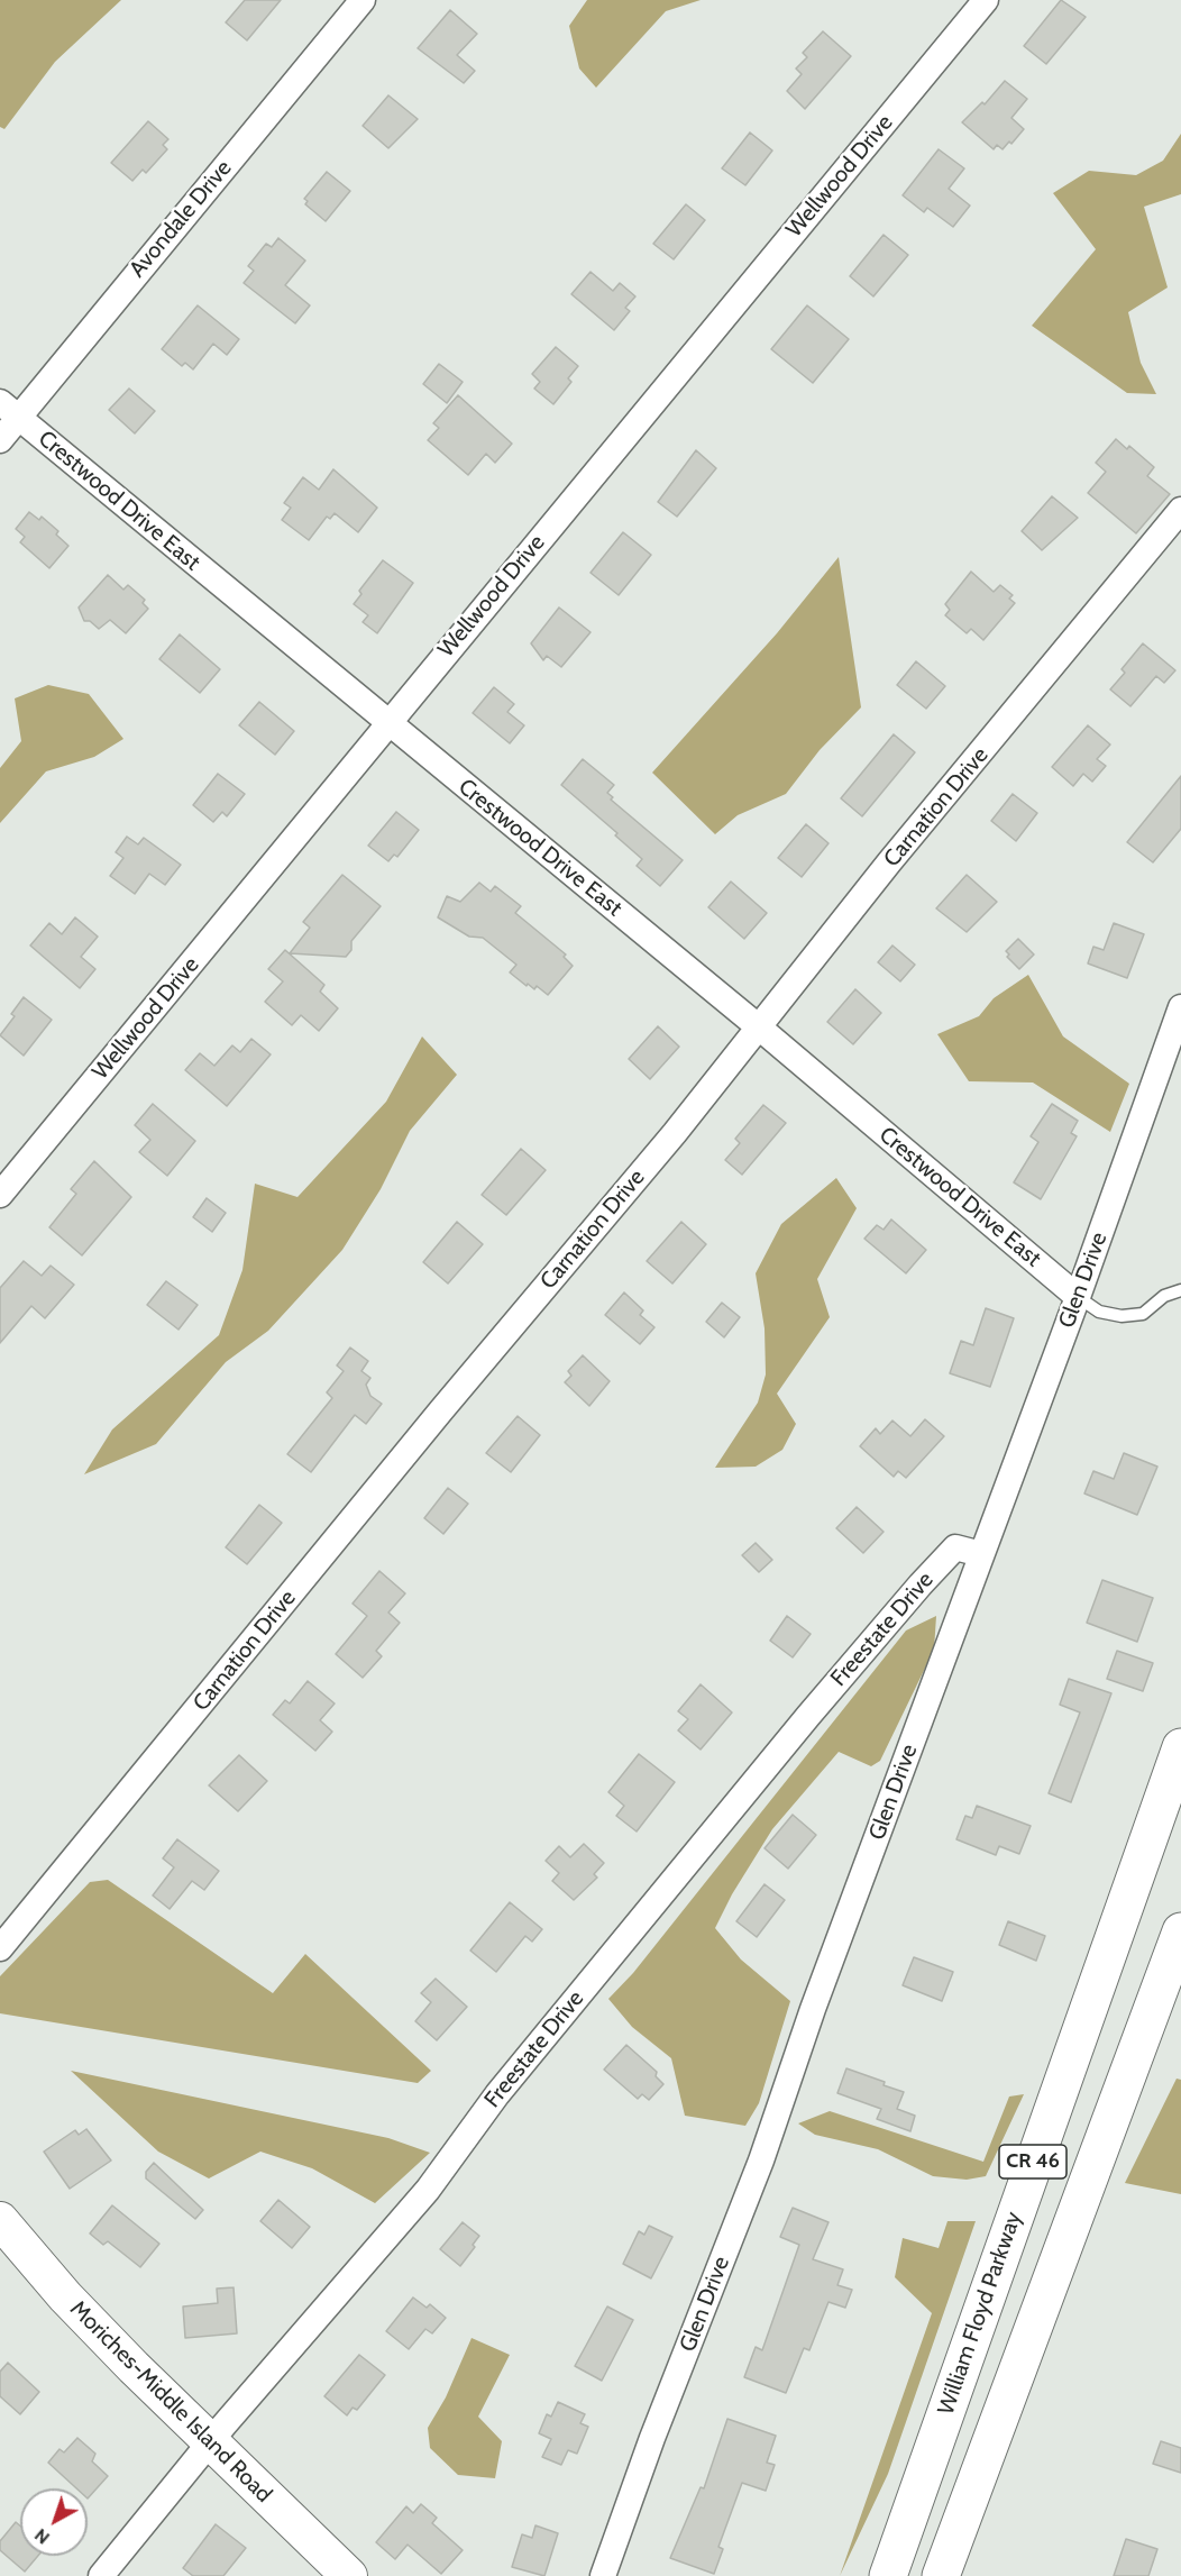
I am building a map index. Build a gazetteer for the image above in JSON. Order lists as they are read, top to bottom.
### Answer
{
  "streets": {
    "highway": ["CR 46", "William Floyd Parkway"],
    "main road": ["Moriches-Middle Island Road"],
    "street": [
      "Wellwood Drive",
      "Avondale Drive",
      "Crestwood Drive East",
      "Carnation Drive",
      "Glen Drive",
      "Freestate Drive"
    ]
  },
  "crossings": [
    ["Wellwood Drive", "Crestwood Drive East"],
    ["Avondale Drive", "Crestwood Drive East"],
    ["Crestwood Drive East", "Carnation Drive"],
    ["Crestwood Drive East", "Glen Drive"],
    ["Glen Drive", "Freestate Drive"],
    ["Freestate Drive", "Moriches-Middle Island Road"]
  ],
  "north": "bottom left"
}
